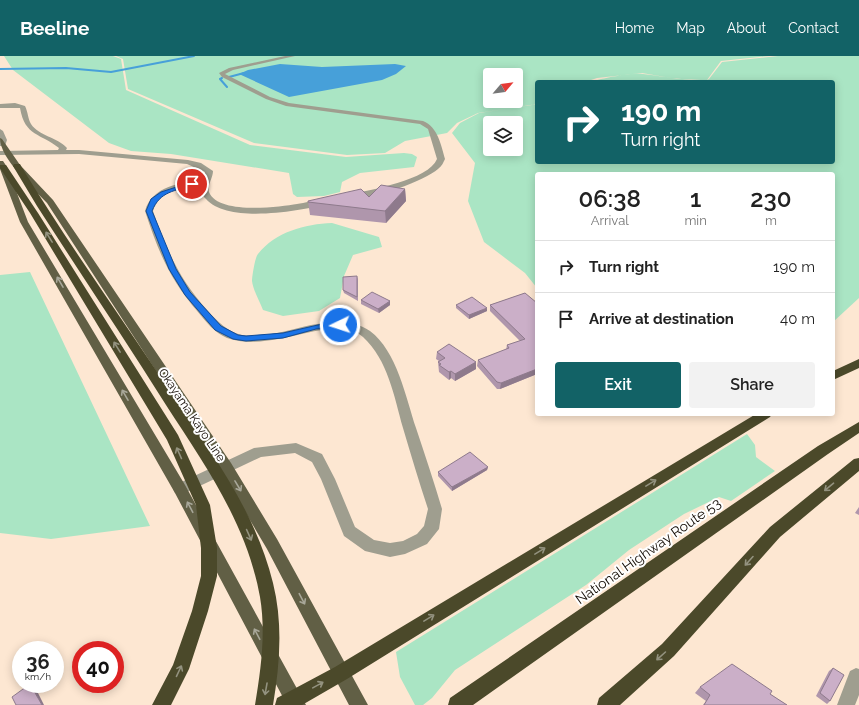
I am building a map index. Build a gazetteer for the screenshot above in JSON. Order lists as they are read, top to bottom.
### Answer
{
  "streets": {
    "highway": ["National Highway Route 53"],
    "main road": ["Okayama Kayo Line"]
  },
  "north": "top right",
  "page": {
    "header": "Beeline",
    "nav": [
      "Home",
      "Map",
      "About",
      "Contact"
    ],
    "turn": ["190 m", "Turn right"],
    "eta": [
      "06:38",
      "Arrival",
      "1",
      "min",
      "230",
      "m"
    ],
    "list": [
      {
        "name": "Turn right",
        "value": "190 m"
      },
      {
        "name": "Arrive at destination",
        "value": "40 m"
      }
    ],
    "buttons": ["Exit", "Share"],
    "speed": "36 km/h",
    "limit": "40"
  }
}
